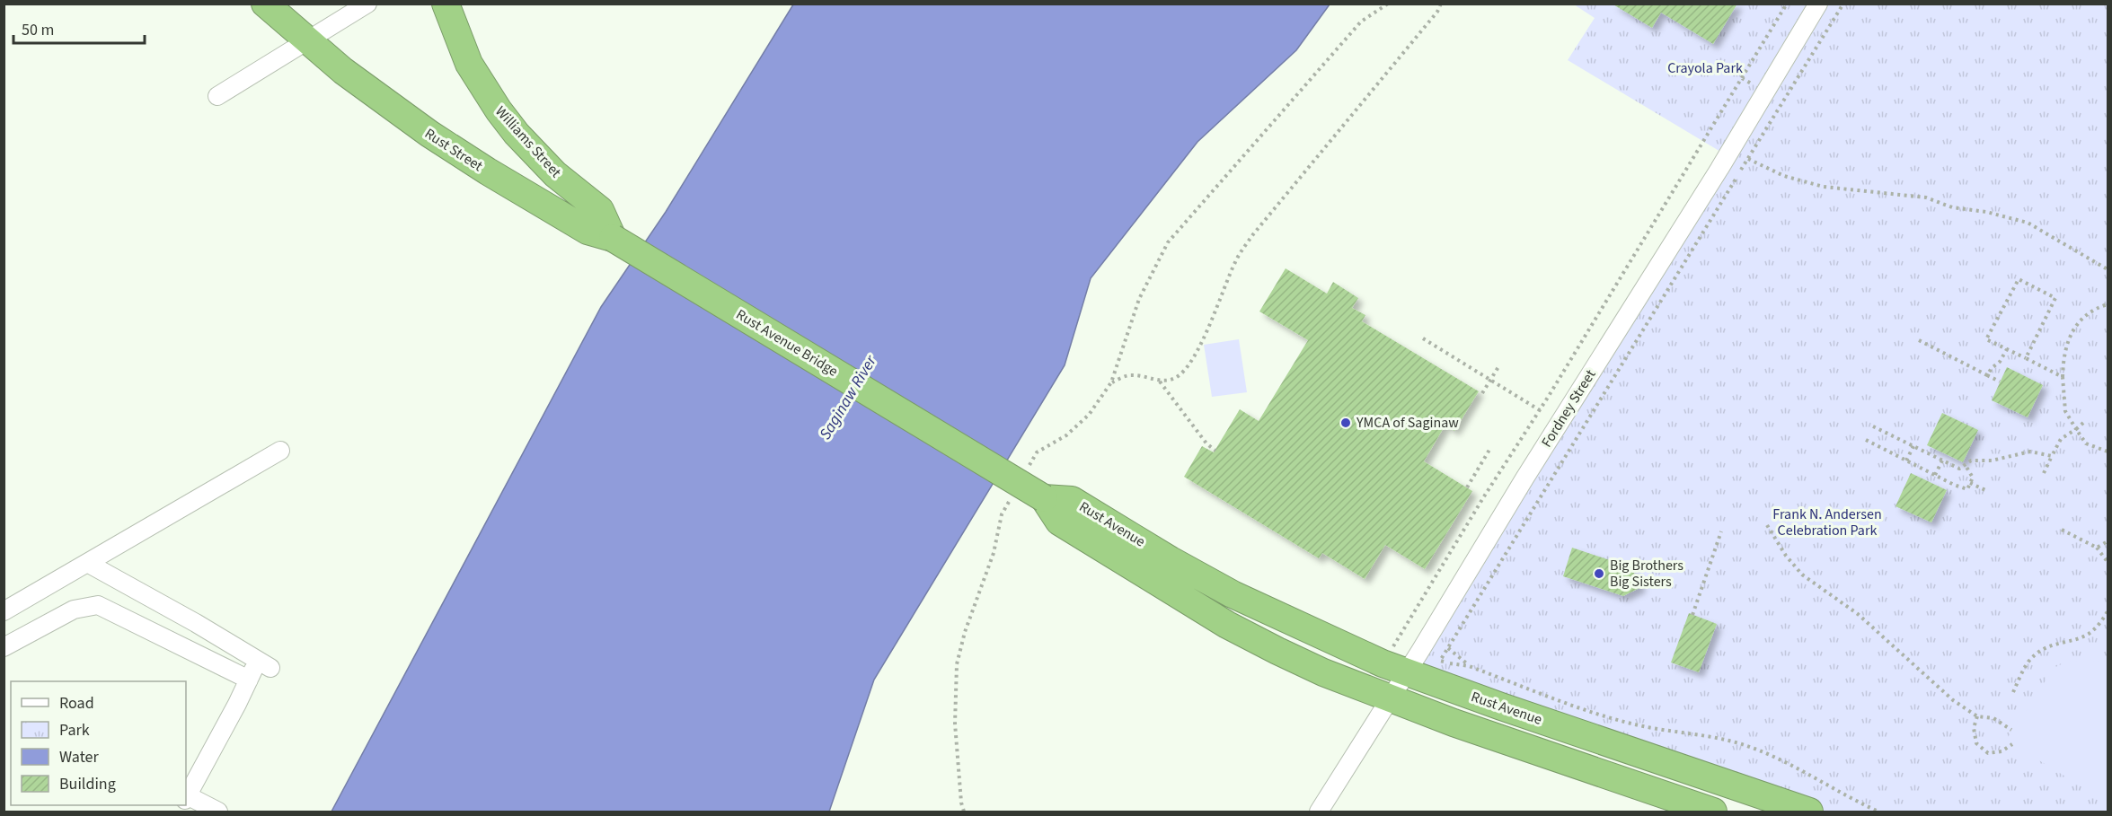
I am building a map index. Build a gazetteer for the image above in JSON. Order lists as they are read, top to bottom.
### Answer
{
  "streets": {
    "highway": [
      "Williams Street",
      "Rust Street",
      "Rust Avenue Bridge",
      "Rust Avenue"
    ],
    "street": ["Fordney Street"]
  },
  "crossings": [
    ["Williams Street", "Rust Street"],
    ["Williams Street", "Rust Avenue Bridge"],
    ["Rust Street", "Rust Avenue Bridge"],
    ["Rust Avenue Bridge", "Rust Avenue"],
    ["Fordney Street", "Rust Avenue"]
  ],
  "water": ["Saginaw River"],
  "parks": ["Crayola Park", "Frank N. Andersen Celebration Park"],
  "places": ["YMCA of Saginaw", "Big Brothers Big Sisters"],
  "legend": [
    "Road",
    "Park",
    "Water",
    "Building"
  ],
  "scale_bar": "50 m"
}
